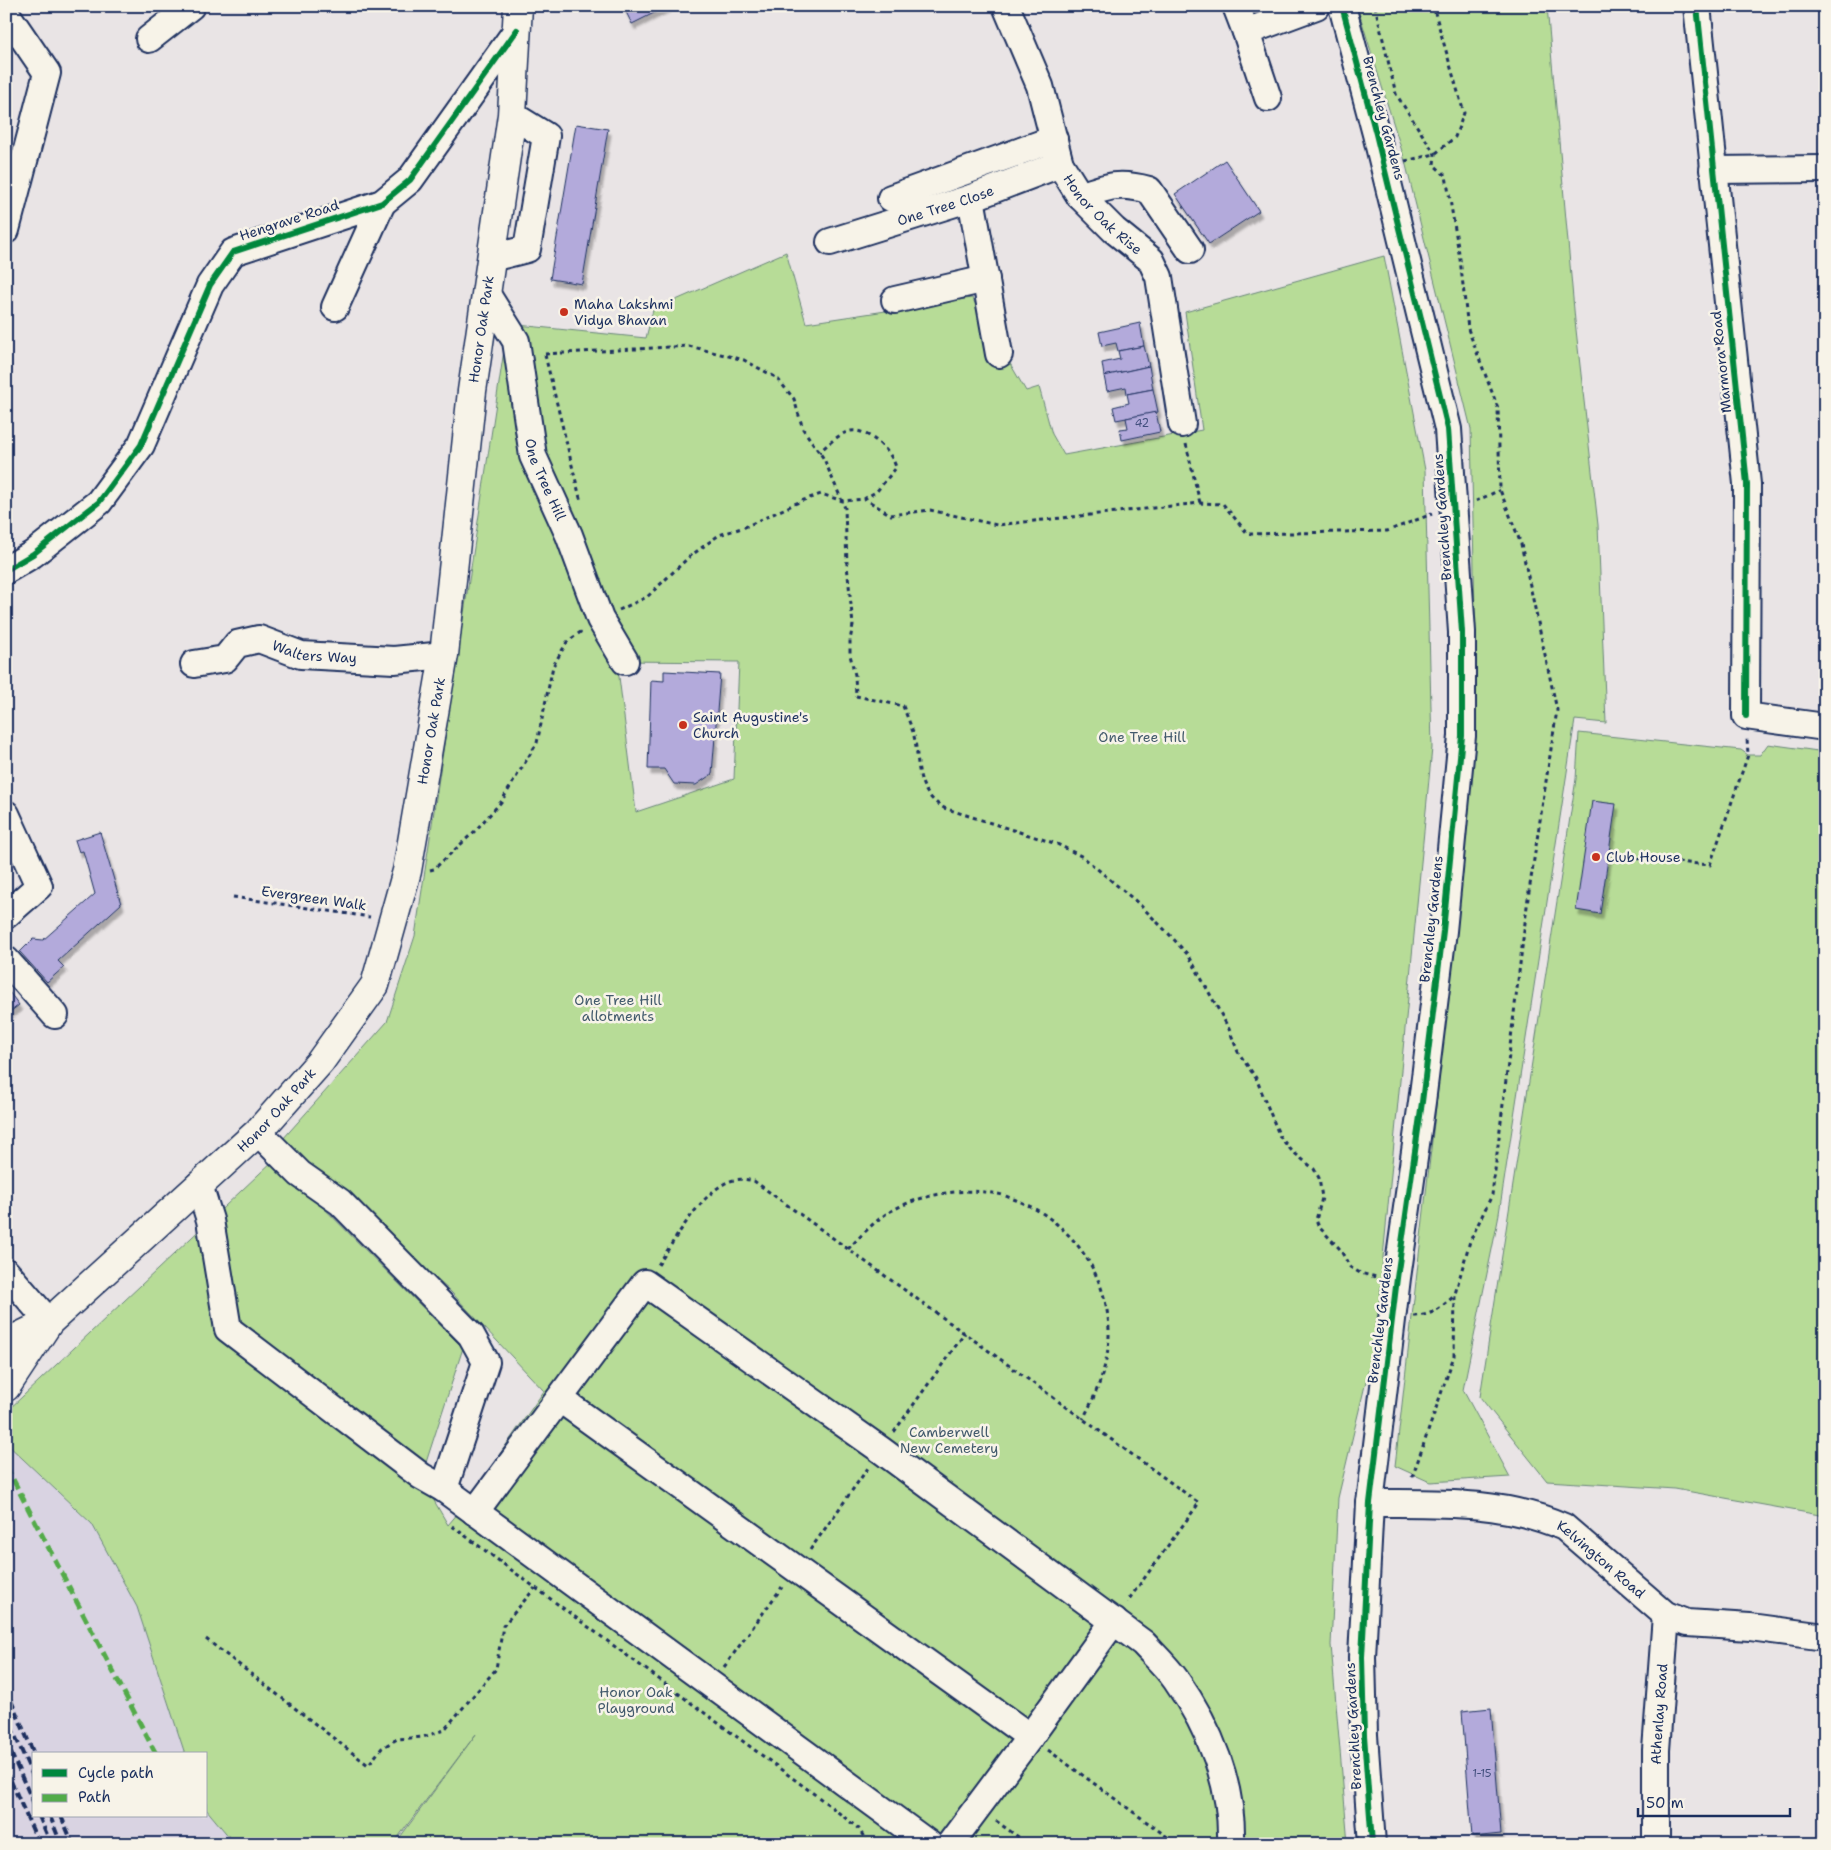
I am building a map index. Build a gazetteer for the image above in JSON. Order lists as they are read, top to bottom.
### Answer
{
  "streets": {
    "main road": ["Honor Oak Park"],
    "street": [
      "Brenchley Gardens",
      "One Tree Close",
      "Honor Oak Rise",
      "Hengrave Road",
      "Marmora Road",
      "One Tree Hill",
      "Walters Way",
      "Kelvington Road",
      "Athenlay Road"
    ],
    "path": ["Evergreen Walk"]
  },
  "crossings": [
    ["Brenchley Gardens", "Kelvington Road"],
    ["One Tree Close", "Honor Oak Rise"],
    ["Hengrave Road", "Honor Oak Park"],
    ["Honor Oak Park", "One Tree Hill"],
    ["Honor Oak Park", "Walters Way"],
    ["Honor Oak Park", "Evergreen Walk"],
    ["Kelvington Road", "Athenlay Road"]
  ],
  "parks": [
    "One Tree Hill",
    "One Tree Hill allotments",
    "Camberwell New Cemetery",
    "Honor Oak Playground"
  ],
  "places": ["Maha Lakshmi Vidya Bhavan", "Saint Augustine's Church", "Club House"],
  "house_numbers": ["42", "1-15"],
  "legend": ["Cycle path", "Path"],
  "scale_bar": "50 m"
}
